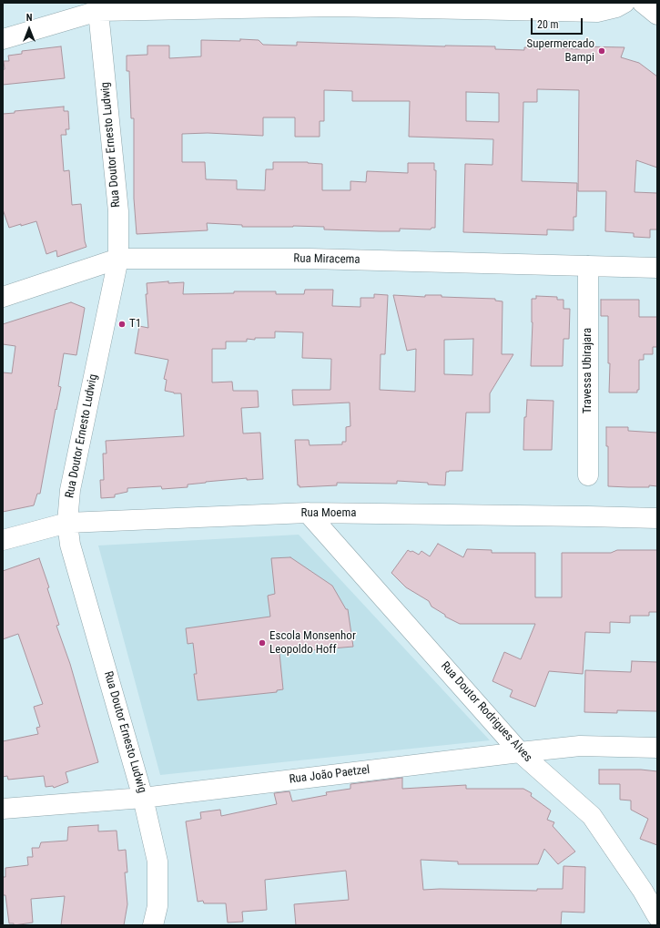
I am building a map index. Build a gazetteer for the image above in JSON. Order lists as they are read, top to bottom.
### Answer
{
  "streets": {
    "street": [
      "Rua Doutor Ernesto Ludwig",
      "Rua Miracema",
      "Travessa Ubirajara",
      "Rua Moema",
      "Rua Doutor Rodrigues Alves",
      "Rua João Paetzel"
    ]
  },
  "crossings": [
    ["Rua Doutor Ernesto Ludwig", "Rua Miracema"],
    ["Rua Doutor Ernesto Ludwig", "Rua Moema"],
    ["Rua Doutor Ernesto Ludwig", "Rua João Paetzel"],
    ["Rua Miracema", "Travessa Ubirajara"],
    ["Rua Moema", "Rua Doutor Rodrigues Alves"],
    ["Rua Doutor Rodrigues Alves", "Rua João Paetzel"]
  ],
  "places": ["Supermercado Bampi", "T1", "Escola Monsenhor Leopoldo Hoff"],
  "scale_bar": "20 m",
  "north": "top"
}
